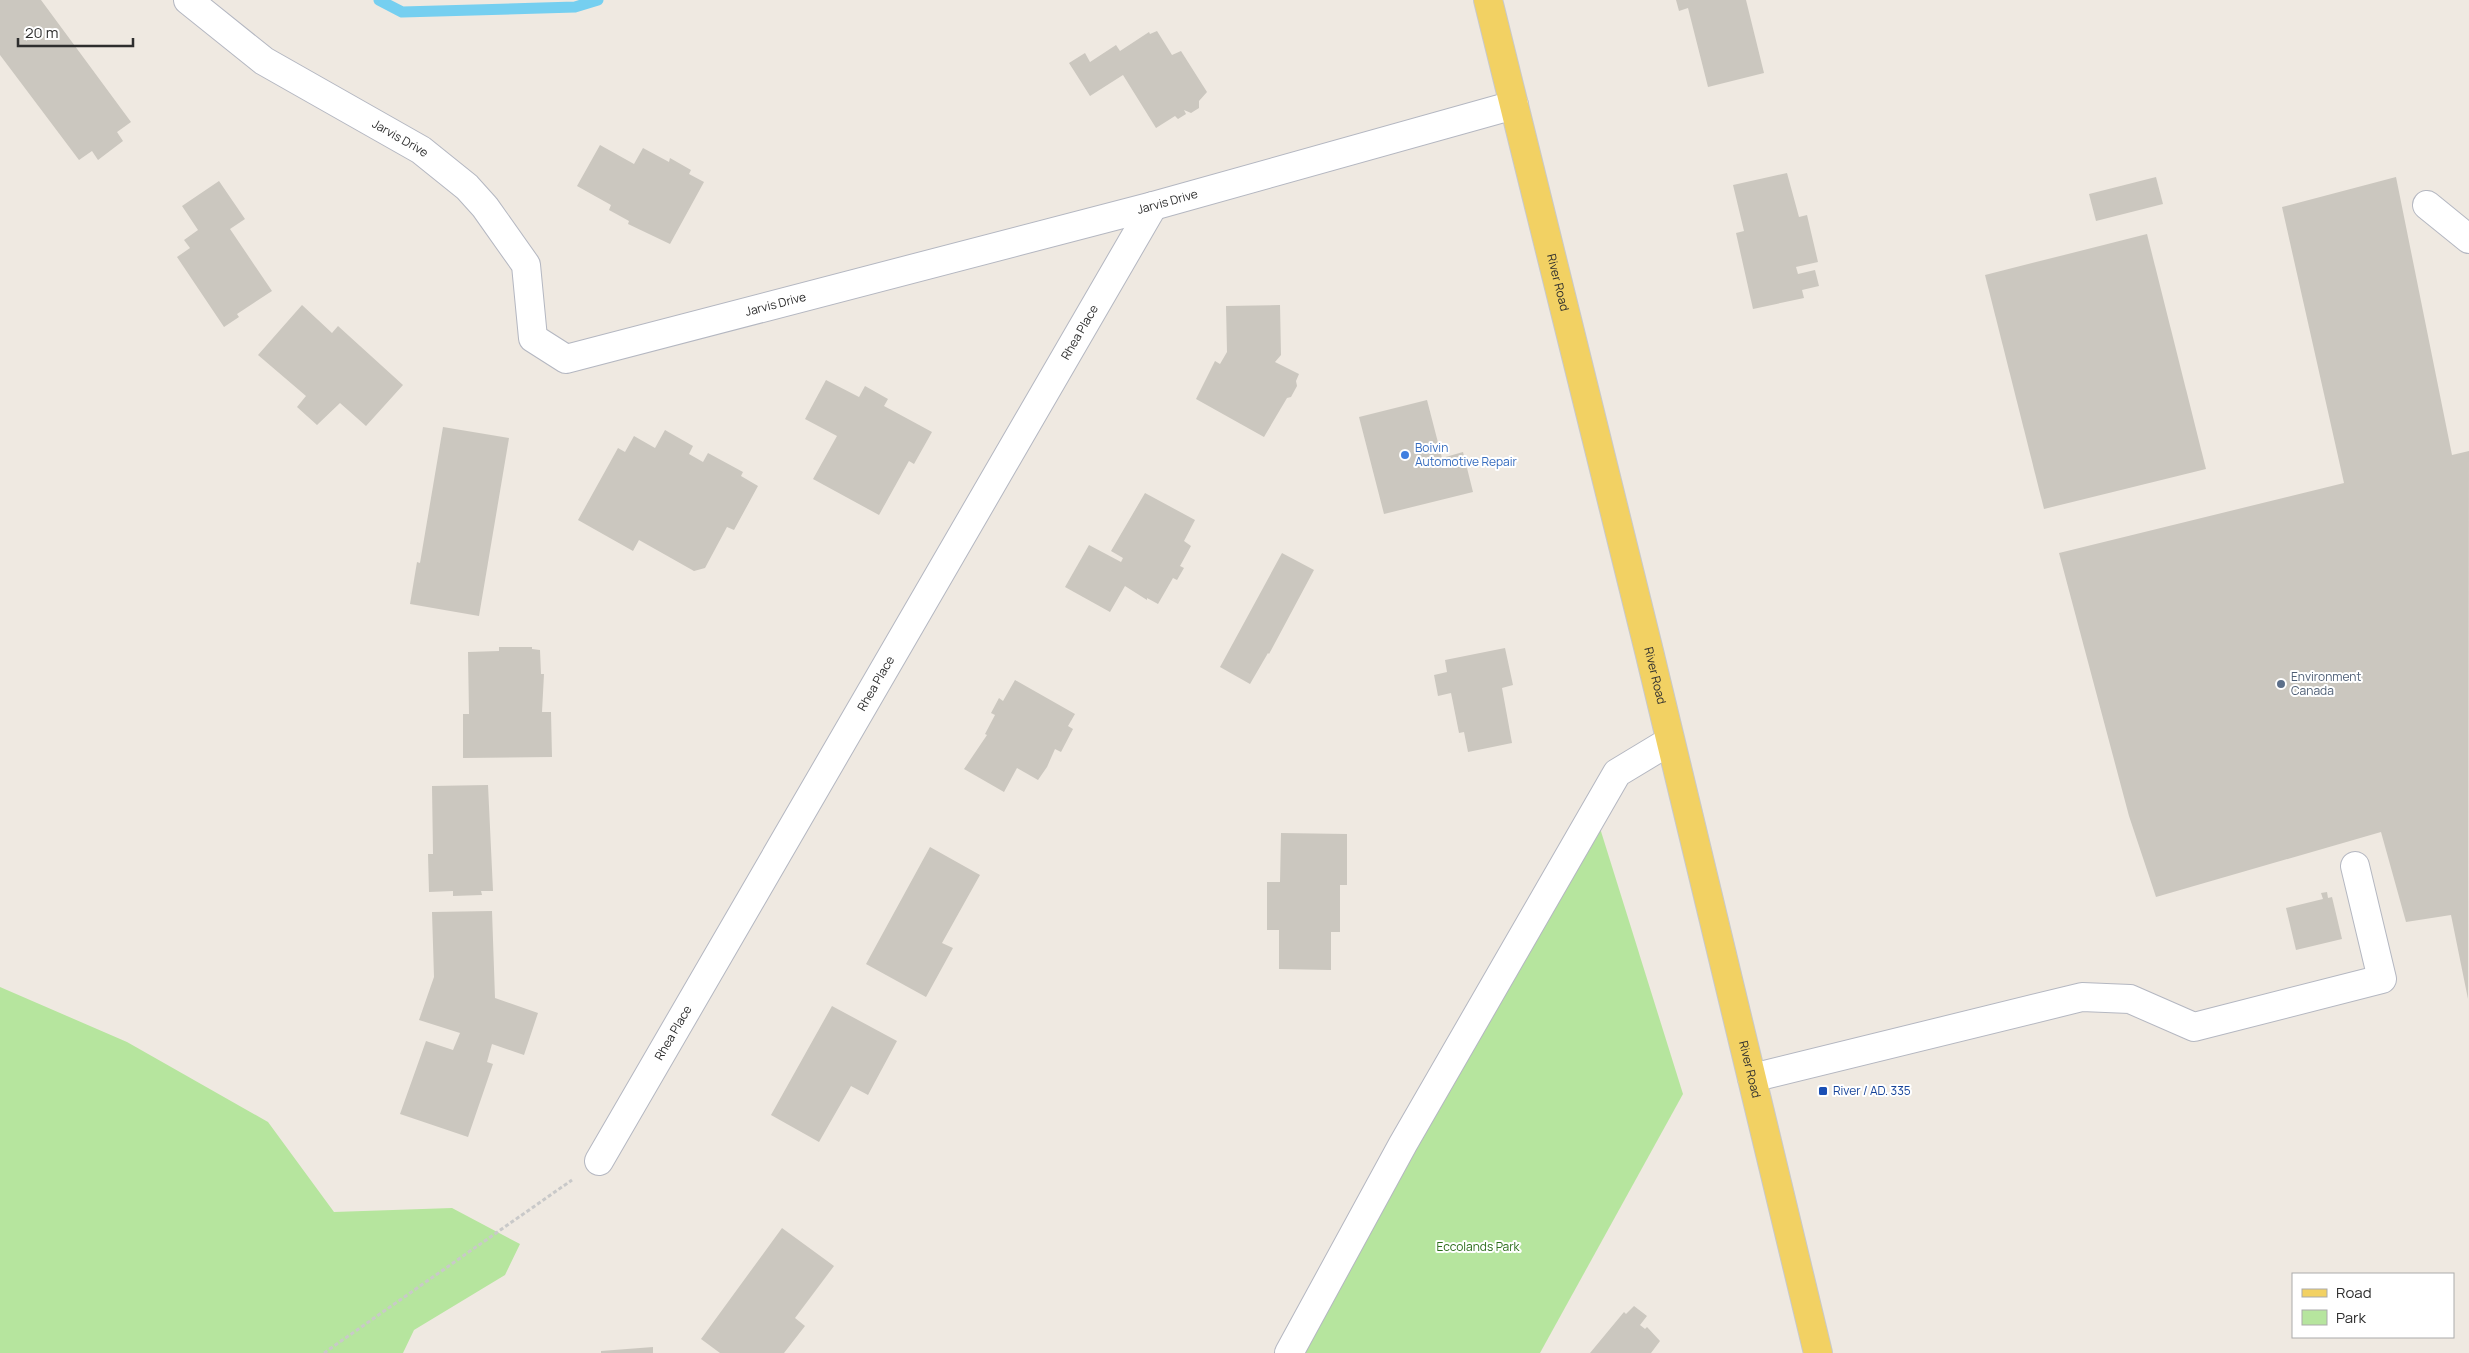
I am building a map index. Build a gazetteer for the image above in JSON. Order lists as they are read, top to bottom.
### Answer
{
  "streets": {
    "main road": ["River Road"],
    "street": ["Jarvis Drive", "Rhea Place"]
  },
  "crossings": [
    ["Jarvis Drive", "River Road"],
    ["Jarvis Drive", "Rhea Place"]
  ],
  "parks": ["Eccolands Park"],
  "places": {
    "other": ["Boivin Automotive Repair", "Environment Canada"],
    "transit": ["River / AD. 335"]
  },
  "legend": ["Road", "Park"],
  "scale_bar": "20 m"
}
